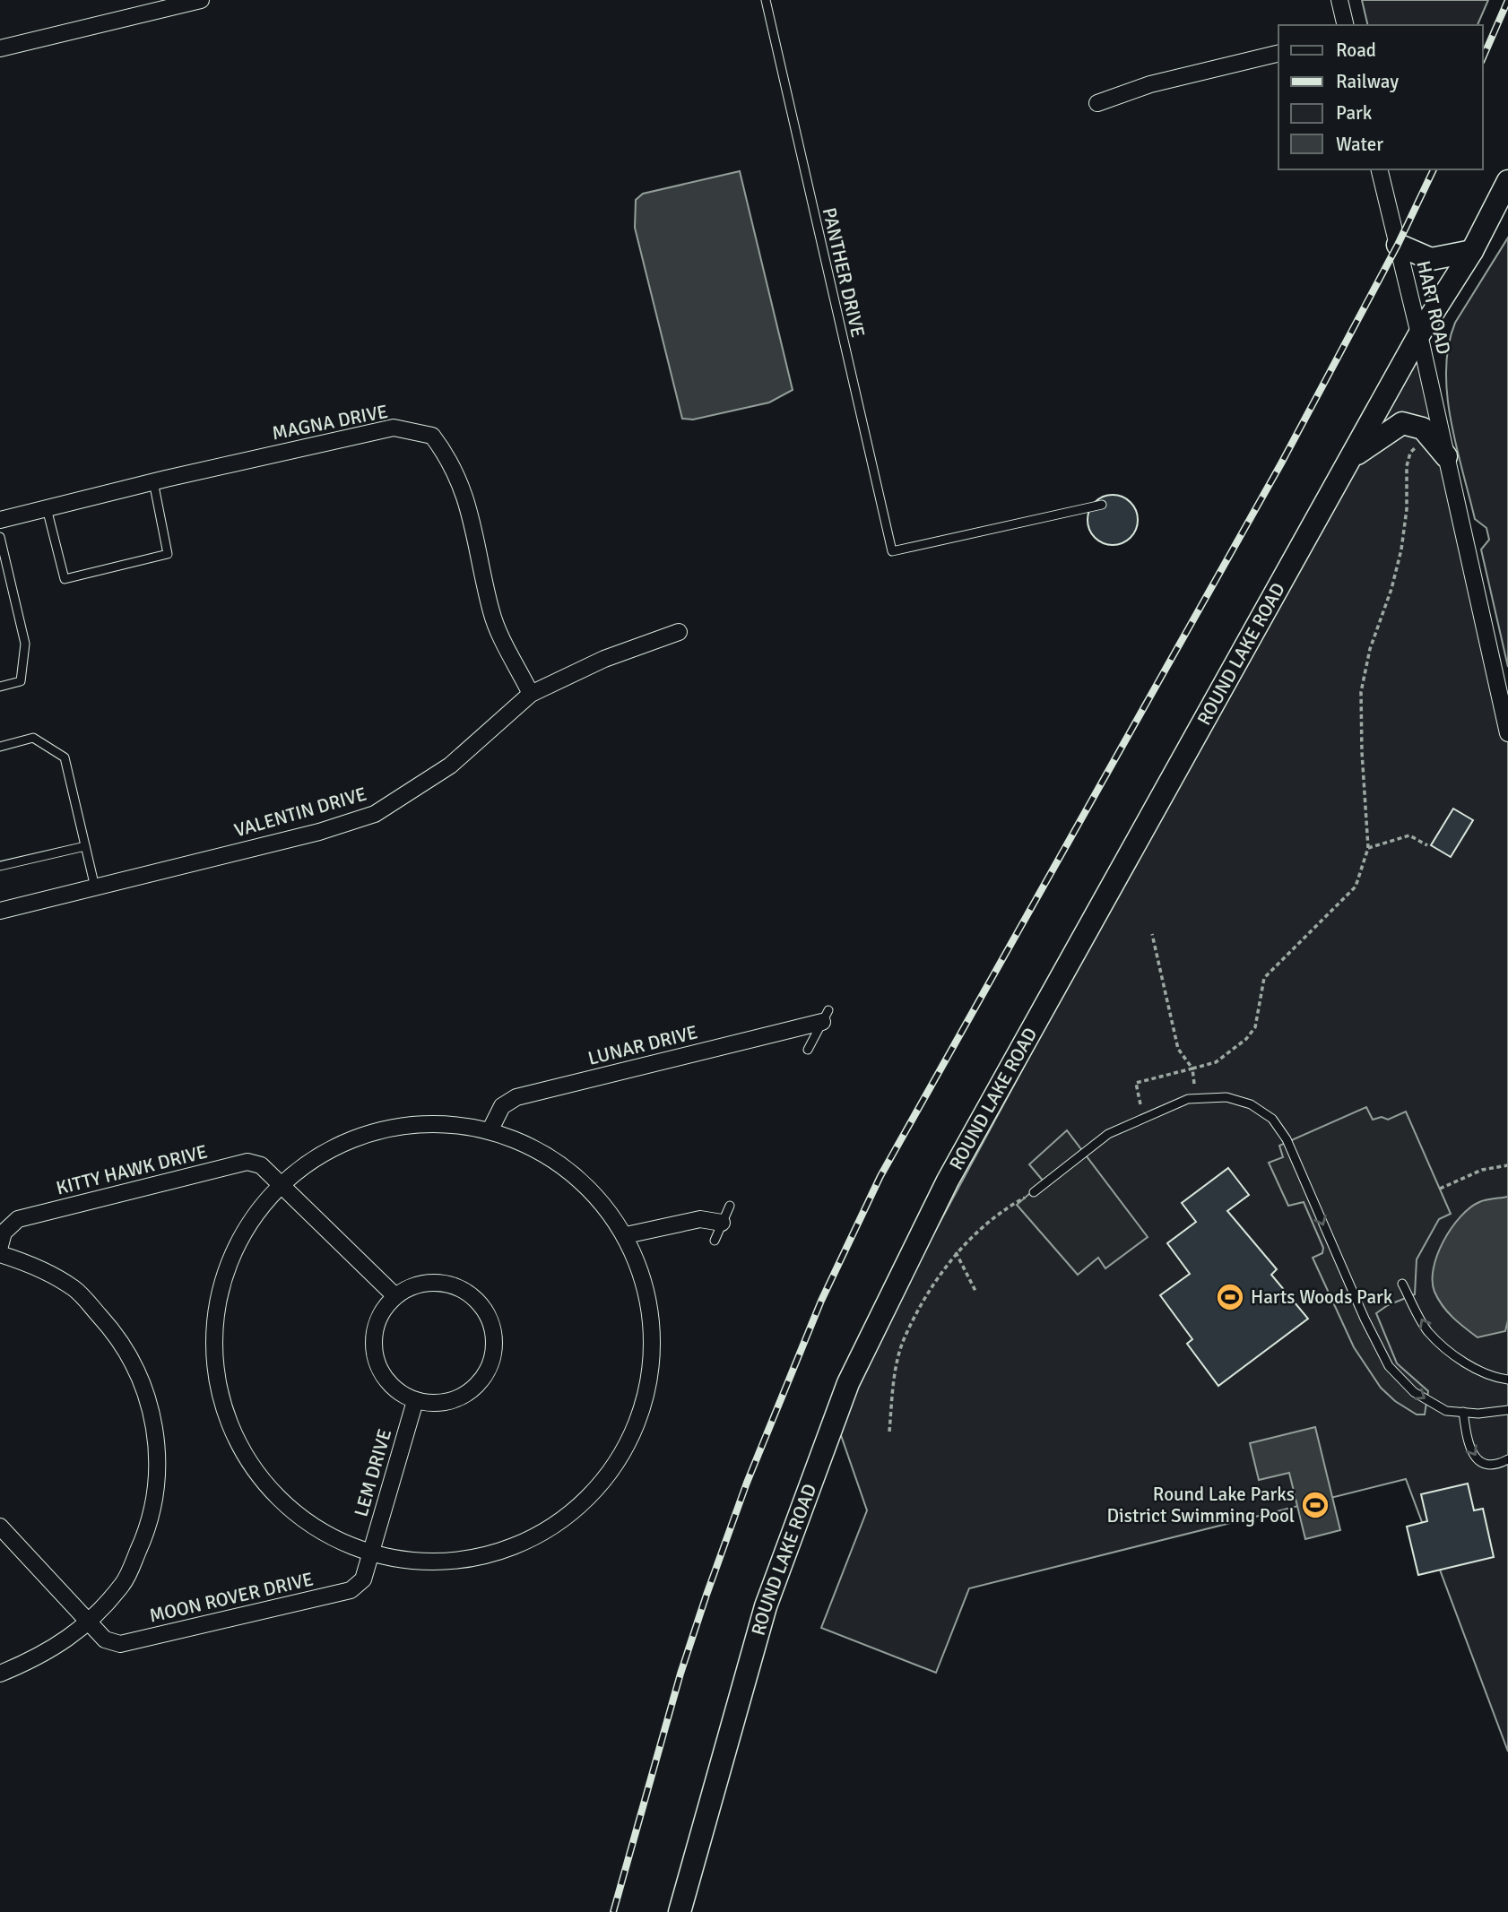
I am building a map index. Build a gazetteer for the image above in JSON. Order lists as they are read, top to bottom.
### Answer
{
  "streets": {
    "main road": ["ROUND LAKE ROAD"],
    "street": [
      "HART ROAD",
      "MAGNA DRIVE",
      "VALENTIN DRIVE",
      "LUNAR DRIVE",
      "KITTY HAWK DRIVE",
      "LEM DRIVE",
      "MOON ROVER DRIVE"
    ],
    "lane": ["PANTHER DRIVE"]
  },
  "crossings": [
    ["HART ROAD", "ROUND LAKE ROAD"],
    ["MAGNA DRIVE", "VALENTIN DRIVE"],
    ["LEM DRIVE", "MOON ROVER DRIVE"]
  ],
  "places": {
    "sports": ["Harts Woods Park", "Round Lake Parks District Swimming Pool"]
  },
  "legend": [
    "Road",
    "Railway",
    "Park",
    "Water"
  ]
}
